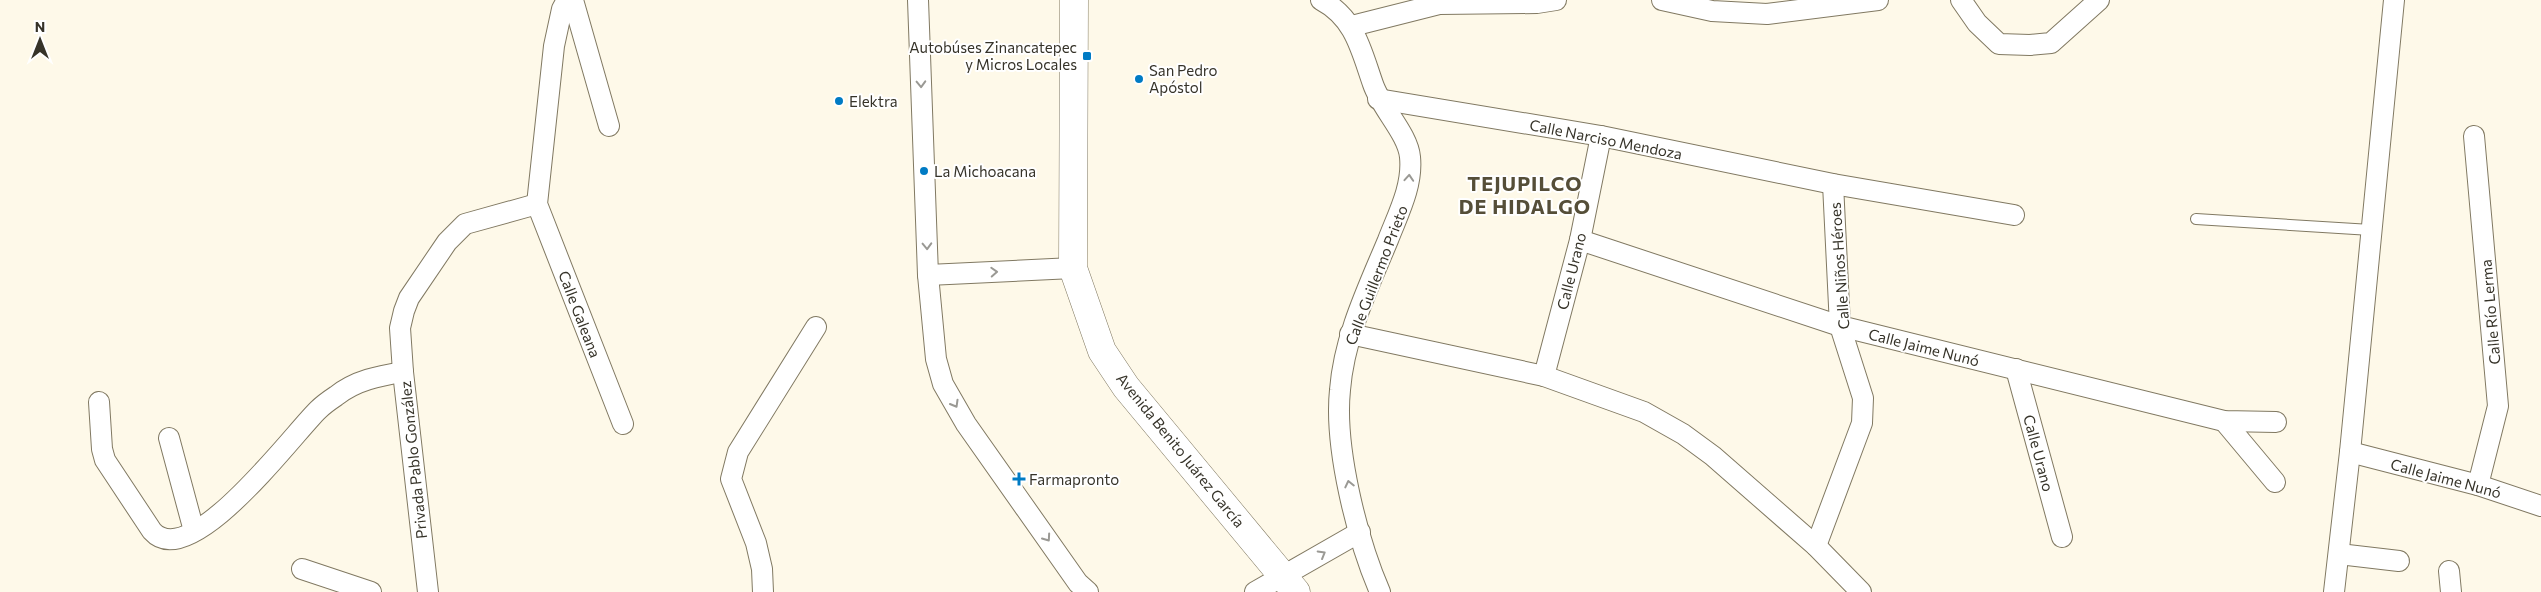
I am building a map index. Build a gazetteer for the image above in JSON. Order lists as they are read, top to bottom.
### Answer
{
  "streets": {
    "main road": ["Avenida Benito Juárez García"],
    "street": [
      "Calle Narciso Mendoza",
      "Calle Niños Héroes",
      "Calle Urano",
      "Calle Guillermo Prieto",
      "Calle Río Lerma",
      "Calle Galeana",
      "Calle Jaime Nunó",
      "Privada Pablo González"
    ]
  },
  "crossings": [
    ["Calle Narciso Mendoza", "Calle Niños Héroes"],
    ["Calle Narciso Mendoza", "Calle Urano"],
    ["Calle Narciso Mendoza", "Calle Guillermo Prieto"],
    ["Calle Niños Héroes", "Calle Jaime Nunó"],
    ["Calle Urano", "Calle Jaime Nunó"],
    ["Calle Río Lerma", "Calle Jaime Nunó"],
    ["Calle Galeana", "Privada Pablo González"]
  ],
  "one_way": ["Calle Guillermo Prieto"],
  "districts": ["TEJUPILCO DE HIDALGO"],
  "places": {
    "transit": ["Autobúses Zinancatepec y Micros Locales"],
    "other": ["San Pedro Apóstol", "Elektra", "La Michoacana"],
    "health": ["Farmapronto"]
  },
  "north": "top"
}
